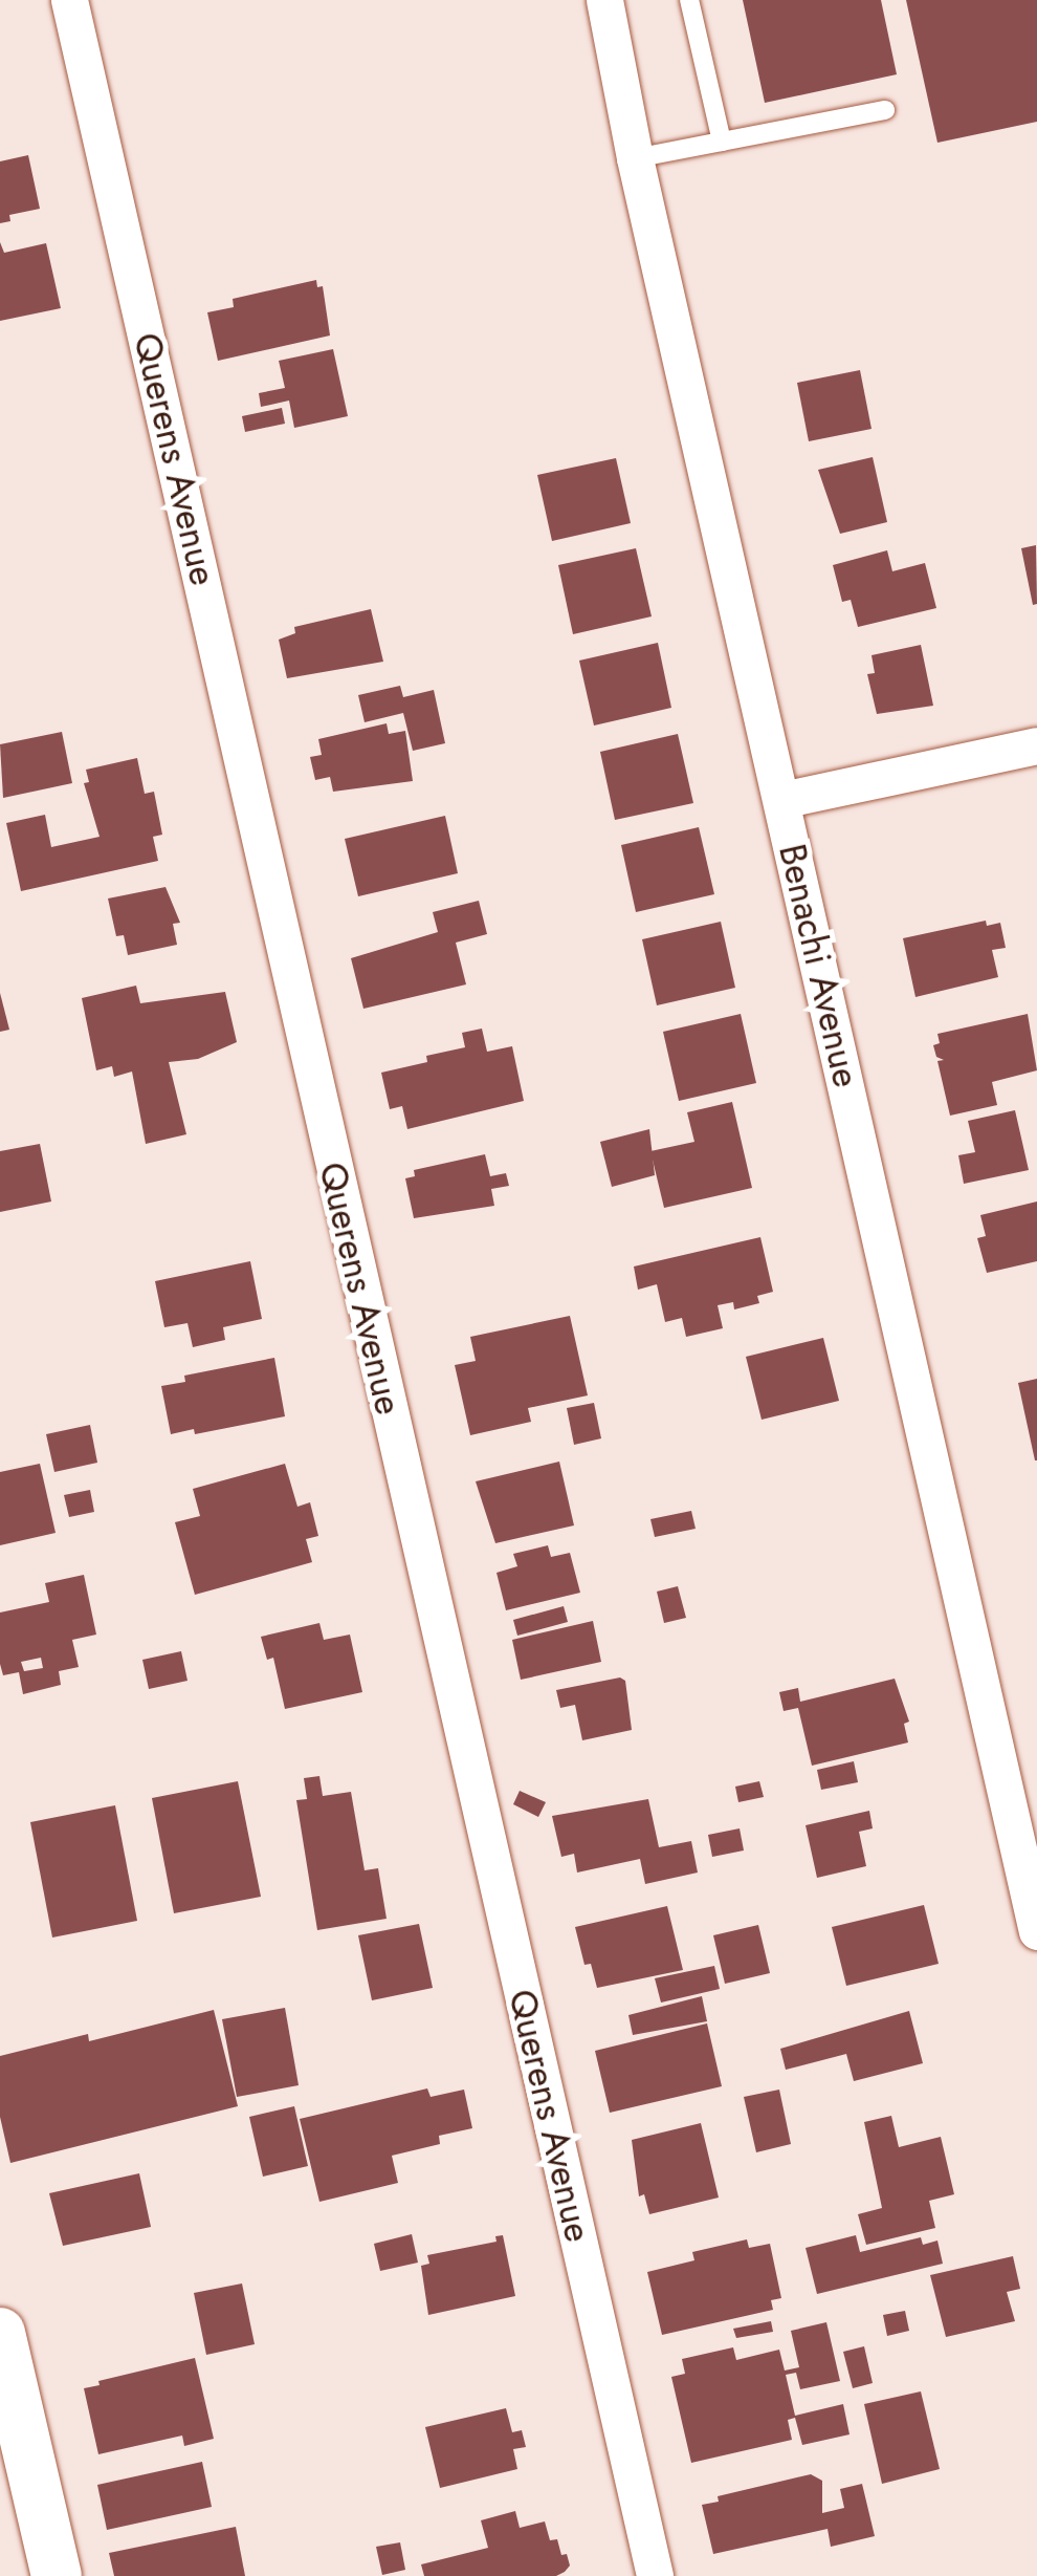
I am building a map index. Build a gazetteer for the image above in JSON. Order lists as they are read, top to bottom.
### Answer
{
  "streets": {
    "street": ["Querens Avenue", "Benachi Avenue"]
  }
}
